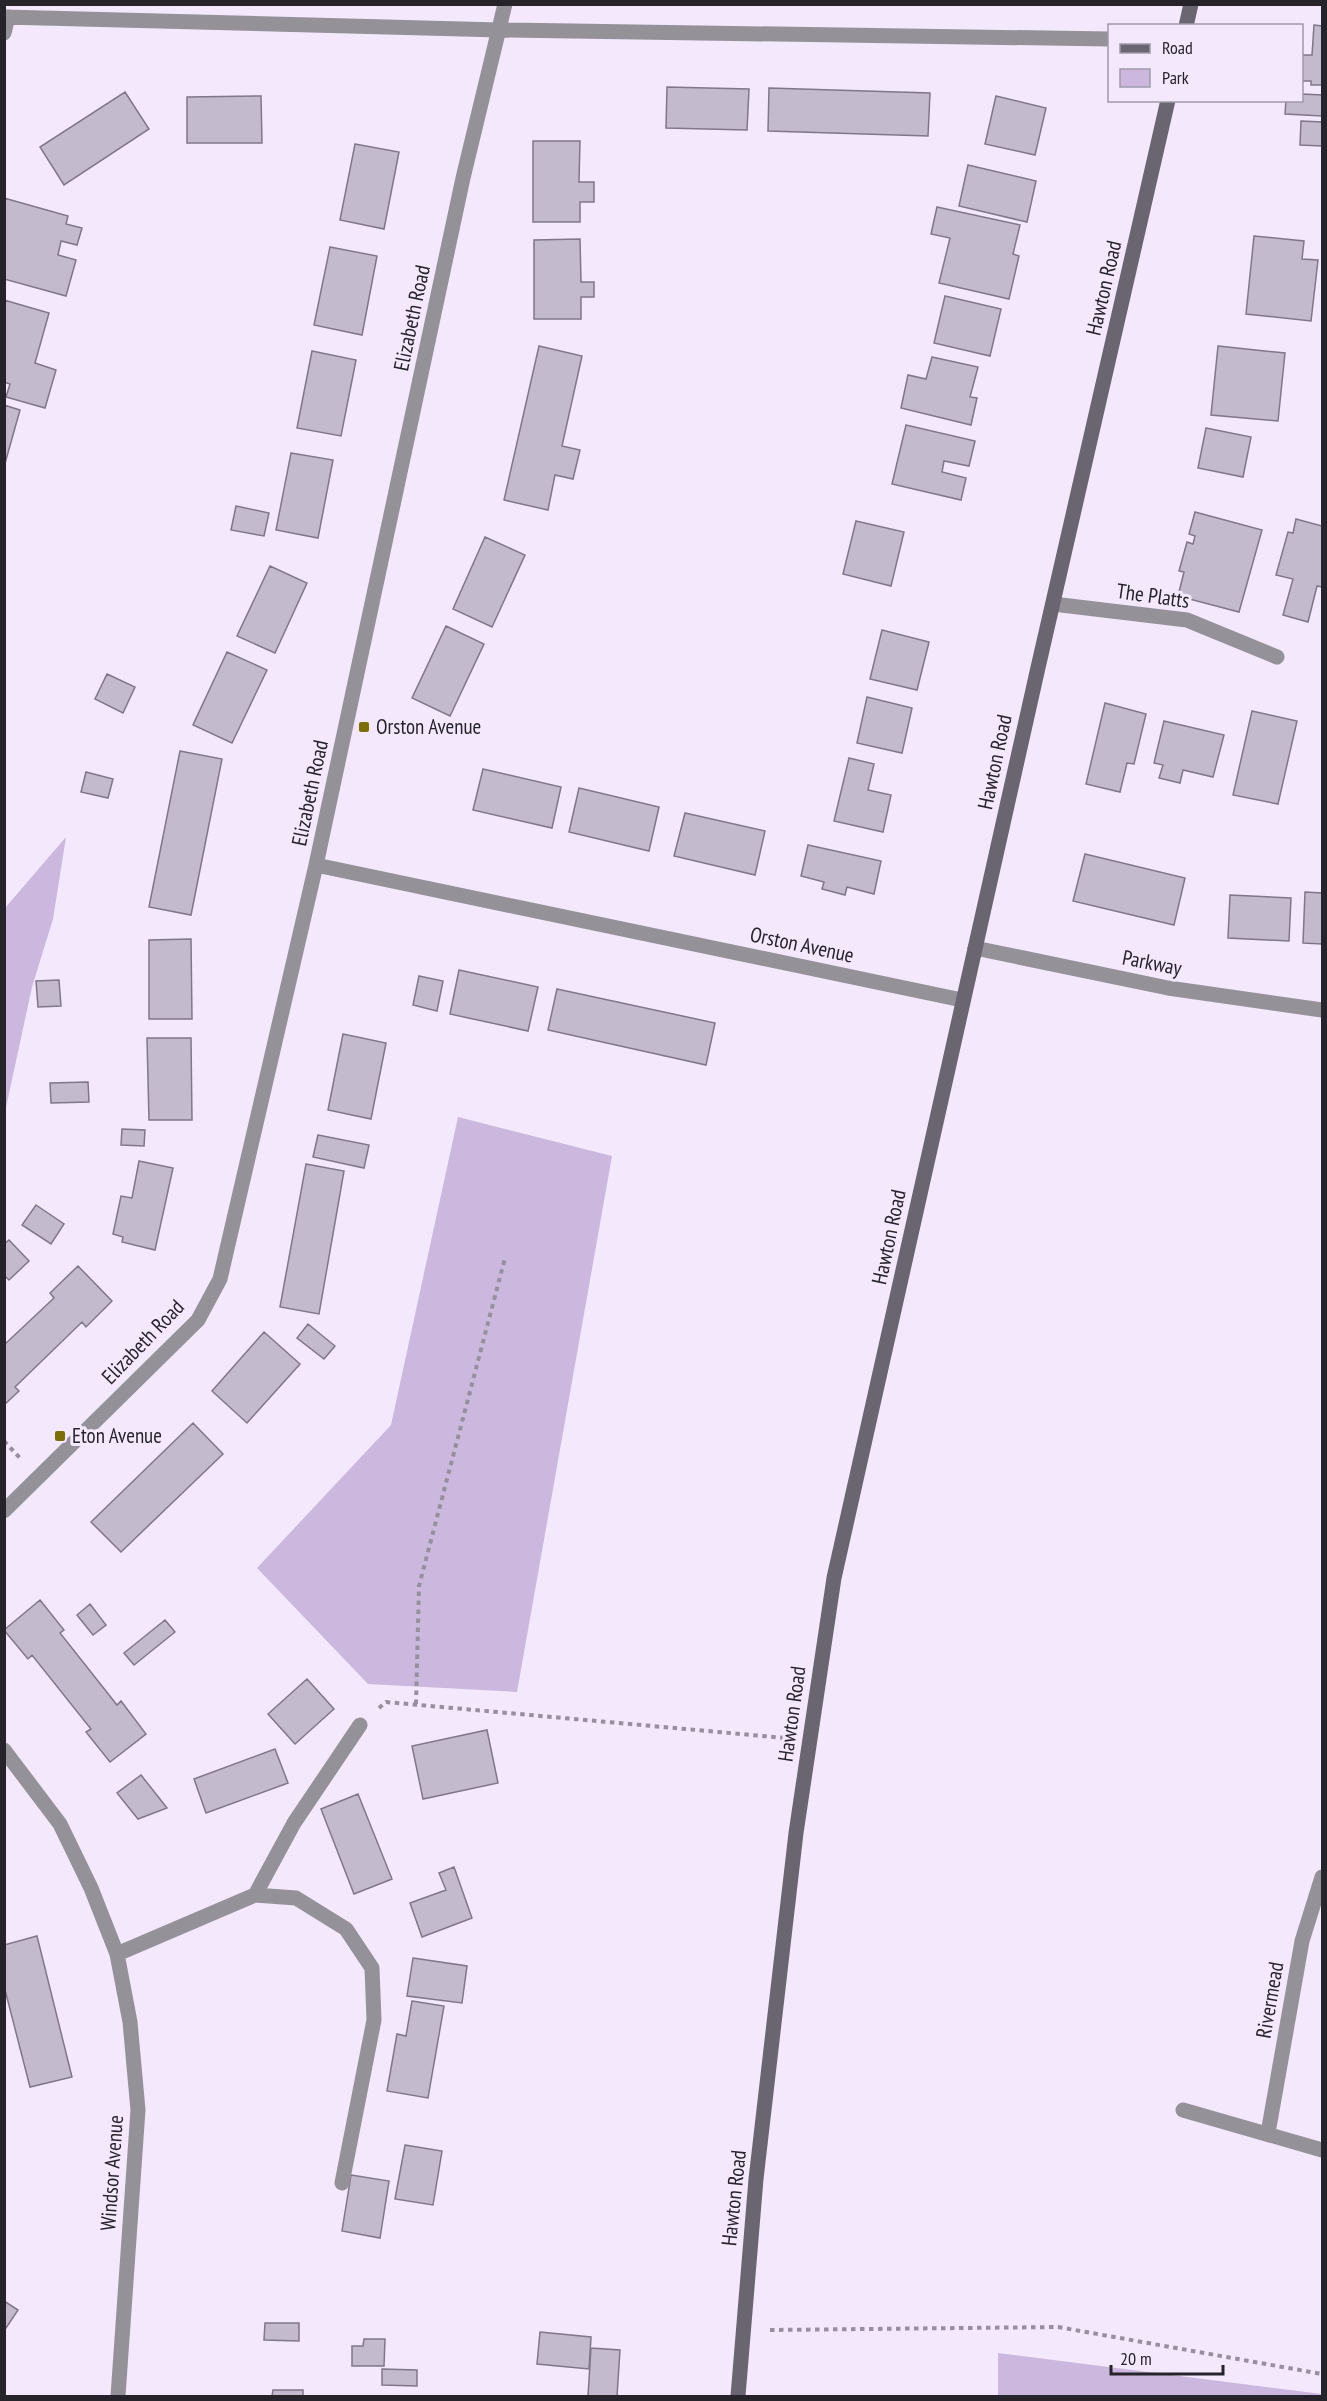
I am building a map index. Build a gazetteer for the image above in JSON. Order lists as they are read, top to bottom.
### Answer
{
  "streets": {
    "street": [
      "Hawton Road",
      "Elizabeth Road",
      "The Platts",
      "Orston Avenue",
      "Parkway",
      "Rivermead",
      "Windsor Avenue"
    ]
  },
  "crossings": [
    ["Hawton Road", "The Platts"],
    ["Hawton Road", "Orston Avenue"],
    ["Hawton Road", "Parkway"],
    ["Elizabeth Road", "Orston Avenue"]
  ],
  "places": {
    "transit": ["Orston Avenue", "Eton Avenue"]
  },
  "legend": ["Road", "Park"],
  "scale_bar": "20 m"
}
